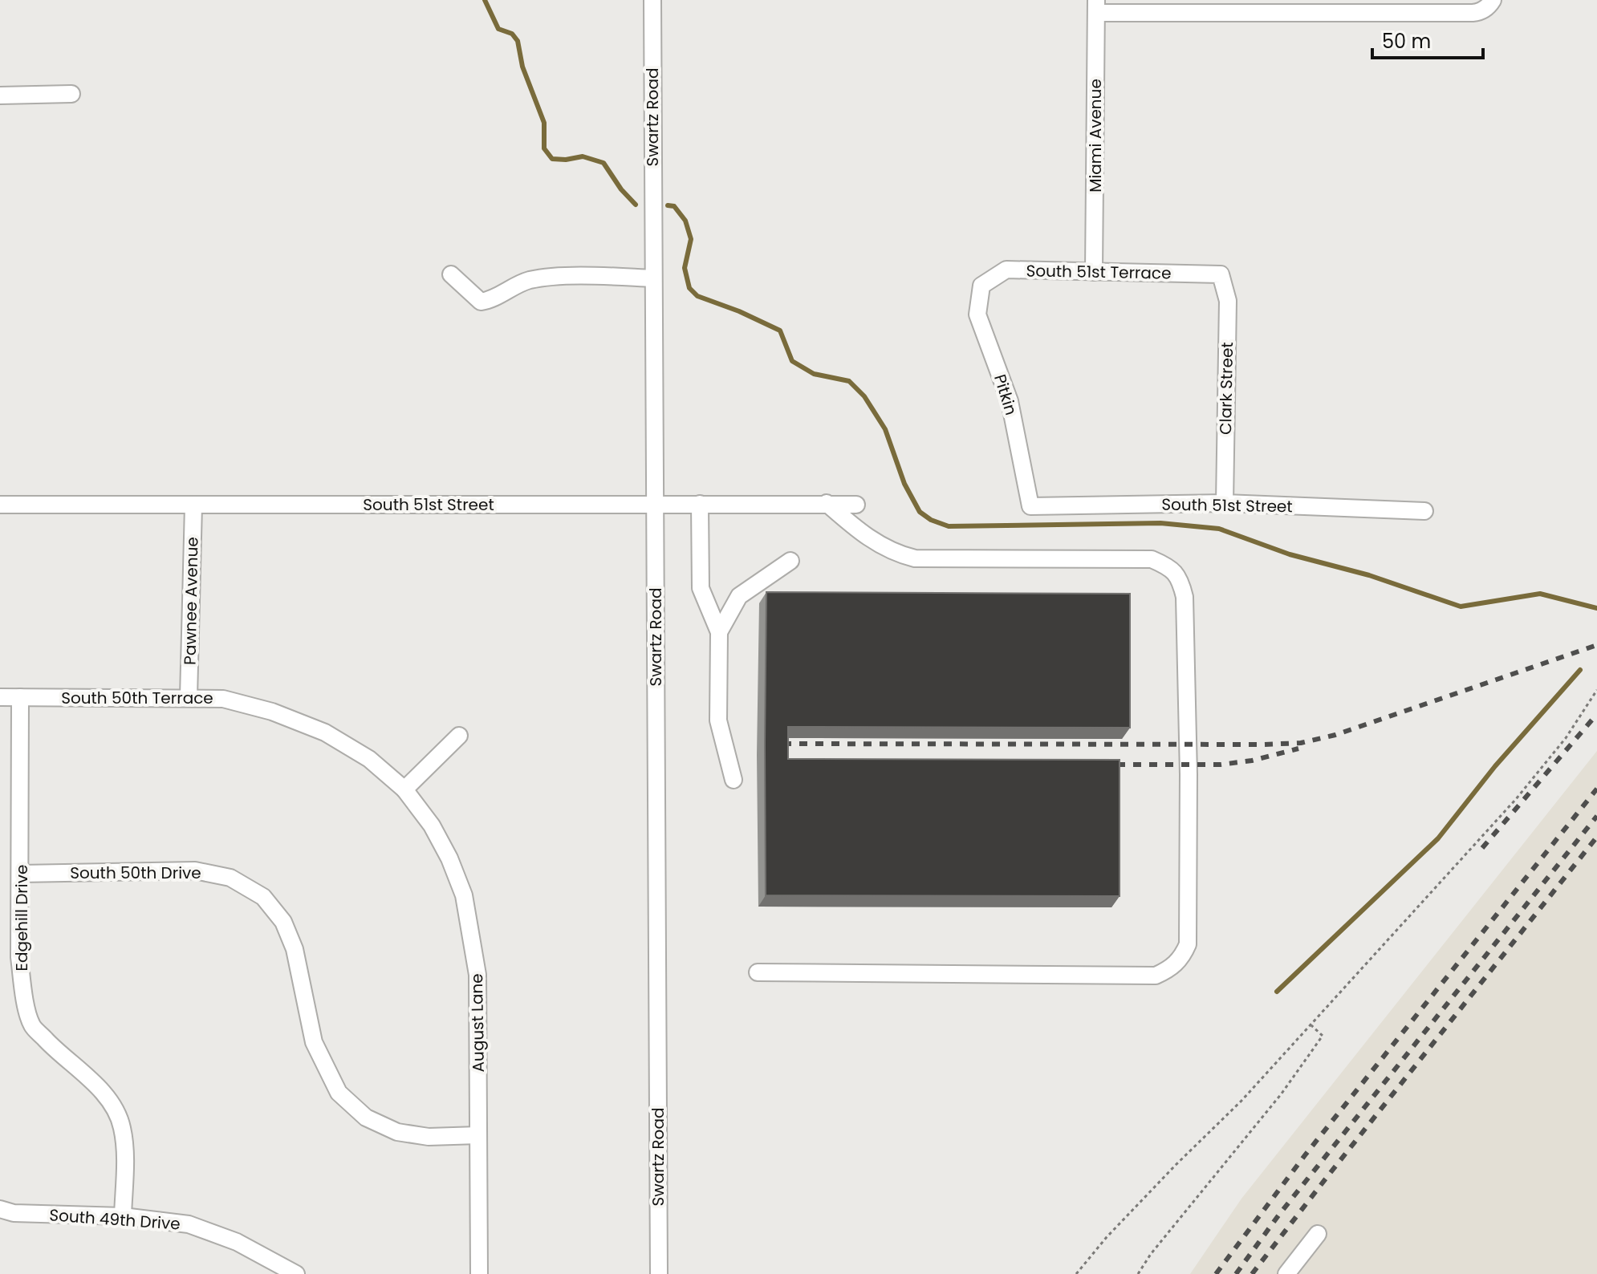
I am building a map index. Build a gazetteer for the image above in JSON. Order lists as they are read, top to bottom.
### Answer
{
  "streets": {
    "street": [
      "Swartz Road",
      "Miami Avenue",
      "South 51st Terrace",
      "Clark Street",
      "Pitkin",
      "South 51st Street",
      "Pawnee Avenue",
      "South 50th Terrace",
      "South 50th Drive",
      "Edgehill Drive",
      "August Lane",
      "South 49th Drive"
    ]
  },
  "crossings": [
    ["Swartz Road", "South 51st Street"],
    ["Miami Avenue", "South 51st Terrace"],
    ["South 51st Terrace", "Clark Street"],
    ["South 51st Terrace", "Pitkin"],
    ["Clark Street", "South 51st Street"],
    ["Pitkin", "South 51st Street"],
    ["South 51st Street", "Pawnee Avenue"],
    ["Pawnee Avenue", "South 50th Terrace"],
    ["South 50th Terrace", "Edgehill Drive"],
    ["South 50th Terrace", "August Lane"],
    ["South 50th Drive", "Edgehill Drive"],
    ["South 50th Drive", "August Lane"],
    ["Edgehill Drive", "South 49th Drive"]
  ],
  "scale_bar": "50 m"
}
